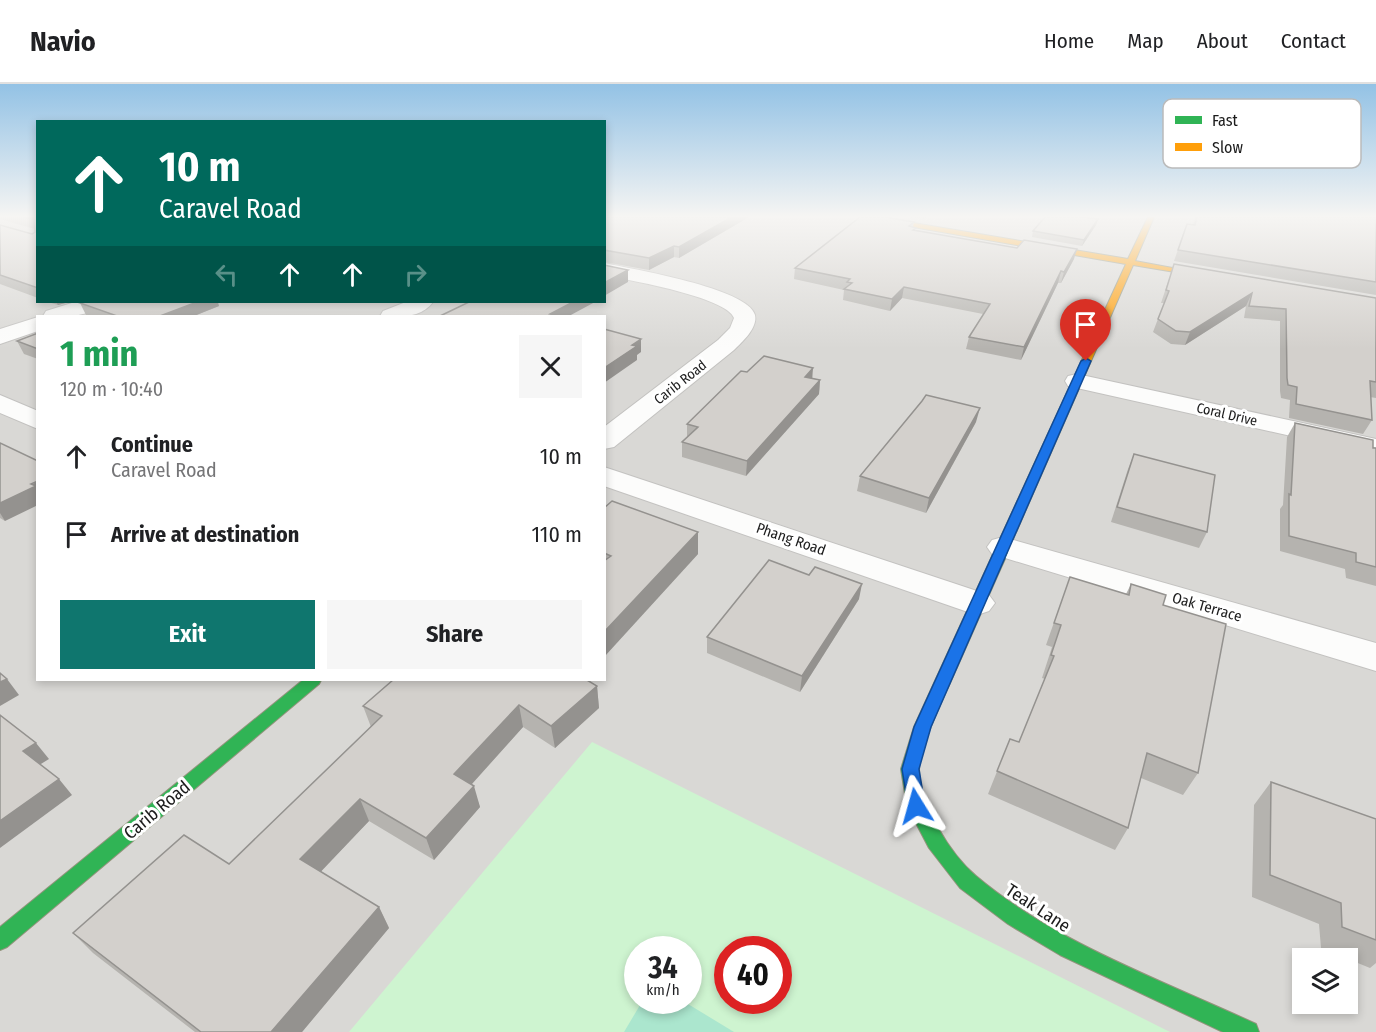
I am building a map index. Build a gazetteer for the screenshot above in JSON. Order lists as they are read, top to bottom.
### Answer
{
  "streets": {
    "street": [
      "Carib Road",
      "Coral Drive",
      "Phang Road",
      "Oak Terrace",
      "Teak Lane"
    ]
  },
  "crossings": [
    ["Coral Drive", "Teak Lane"],
    ["Phang Road", "Teak Lane"],
    ["Oak Terrace", "Teak Lane"]
  ],
  "legend": ["Fast", "Slow"],
  "page": {
    "header": "Navio",
    "nav": [
      "Home",
      "Map",
      "About",
      "Contact"
    ],
    "turn": ["10 m", "Caravel Road"],
    "heading": ["1 min", "120 m · 10:40"],
    "list": [
      {
        "name": "Continue",
        "note": "Caravel Road",
        "value": "10 m"
      },
      {
        "name": "Arrive at destination",
        "value": "110 m"
      }
    ],
    "buttons": ["Exit", "Share"],
    "speed": "34 km/h",
    "limit": "40"
  }
}
